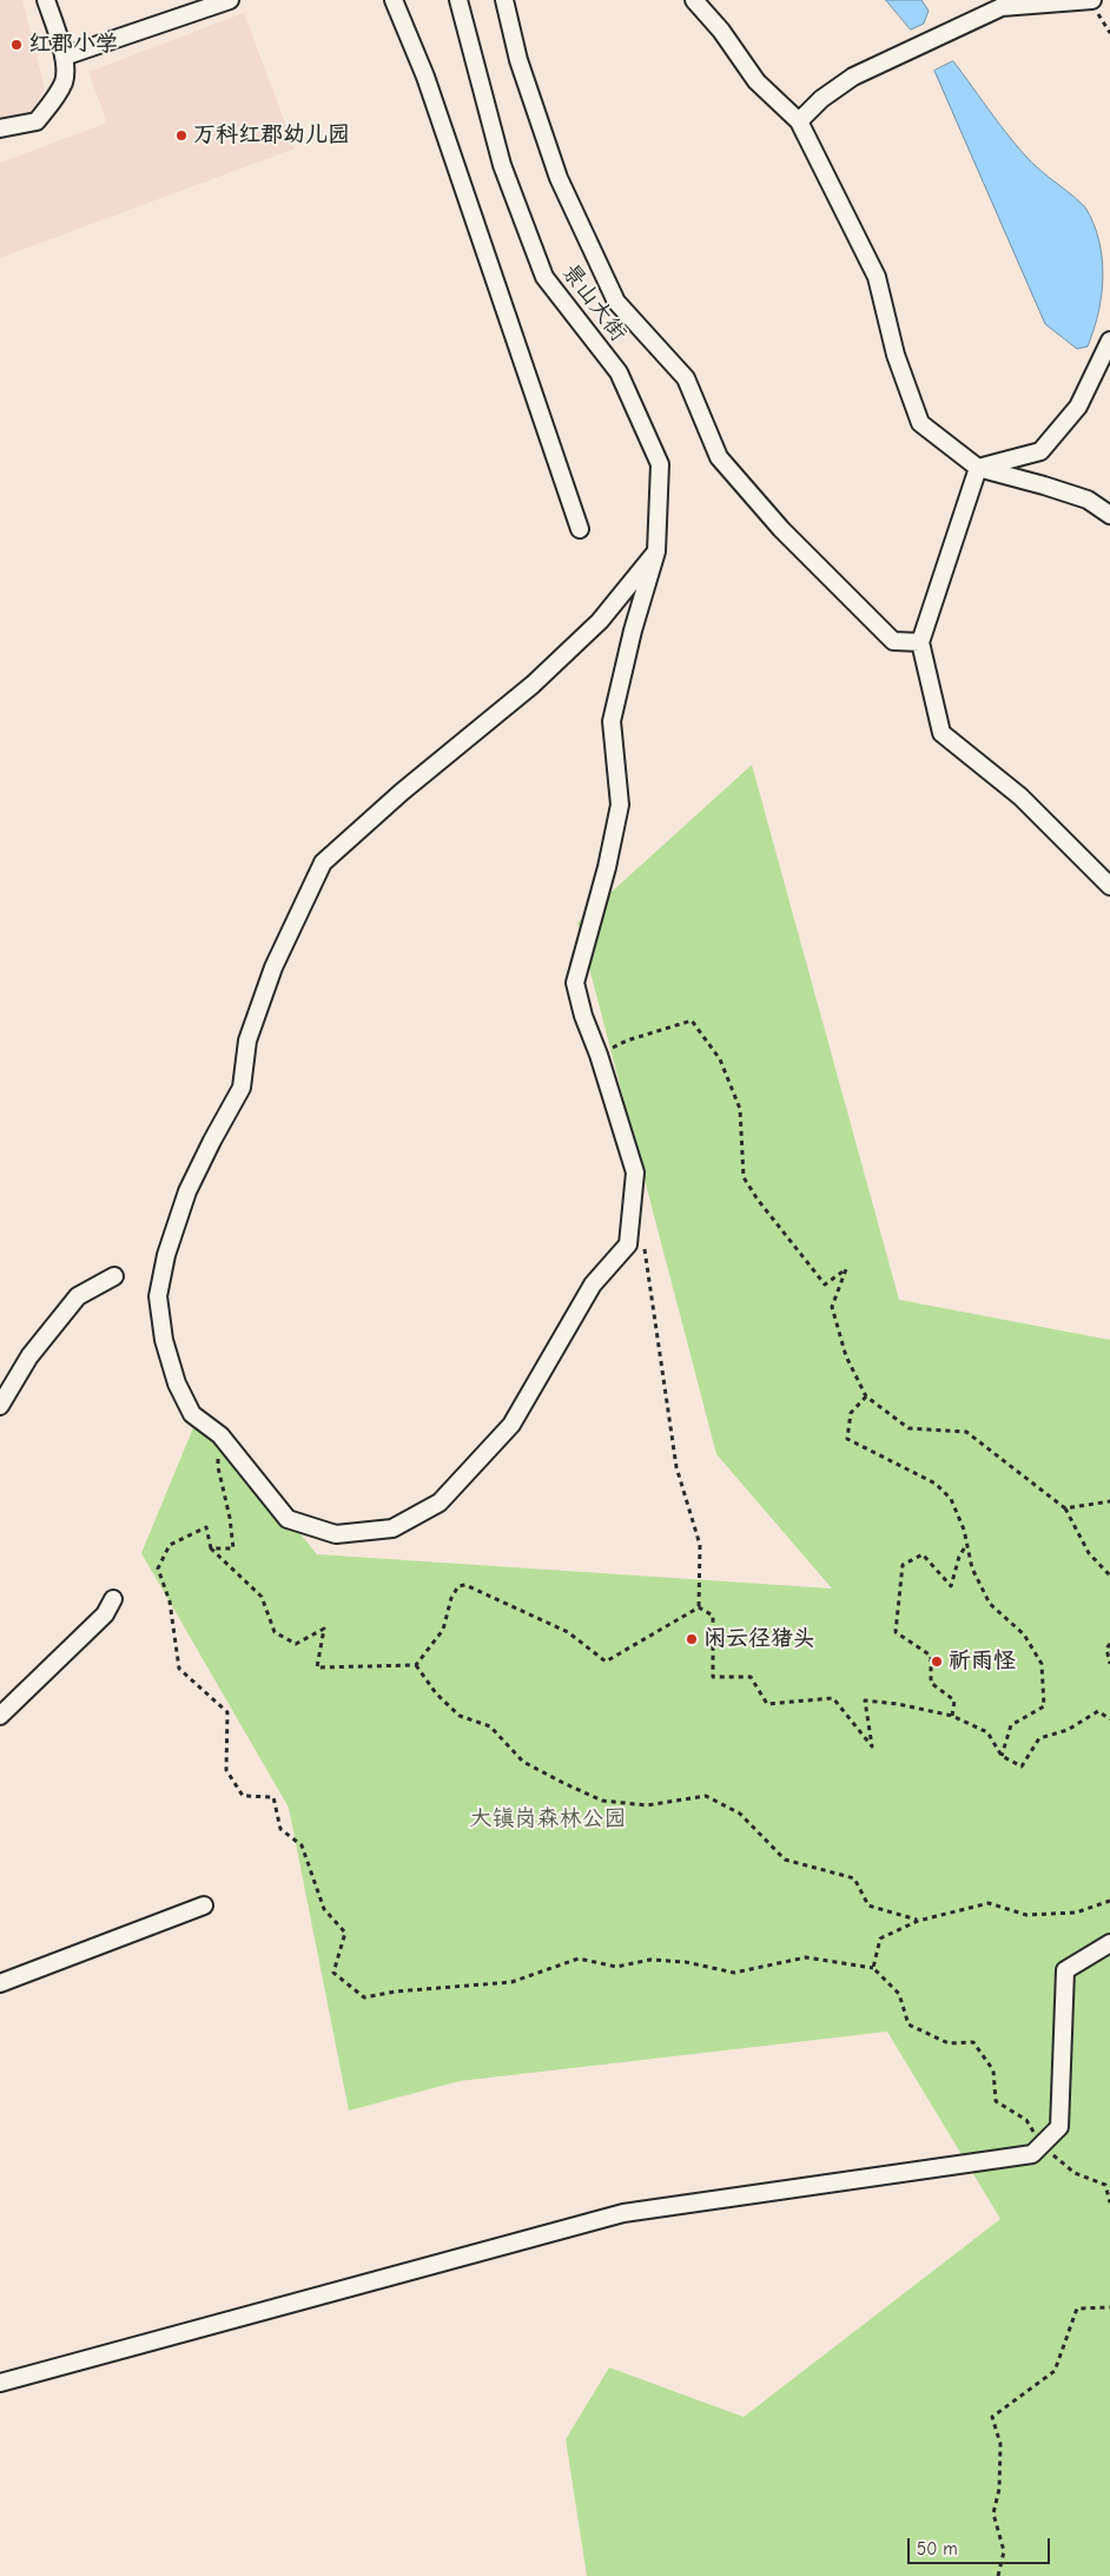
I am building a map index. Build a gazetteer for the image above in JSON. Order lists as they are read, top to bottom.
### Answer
{
  "streets": {
    "street": ["景山大街"]
  },
  "parks": ["大镇岗森林公园"],
  "places": [
    "红郡小学",
    "万科红郡幼儿园",
    "闲云径猪头",
    "祈雨怪"
  ],
  "scale_bar": "50 m"
}
